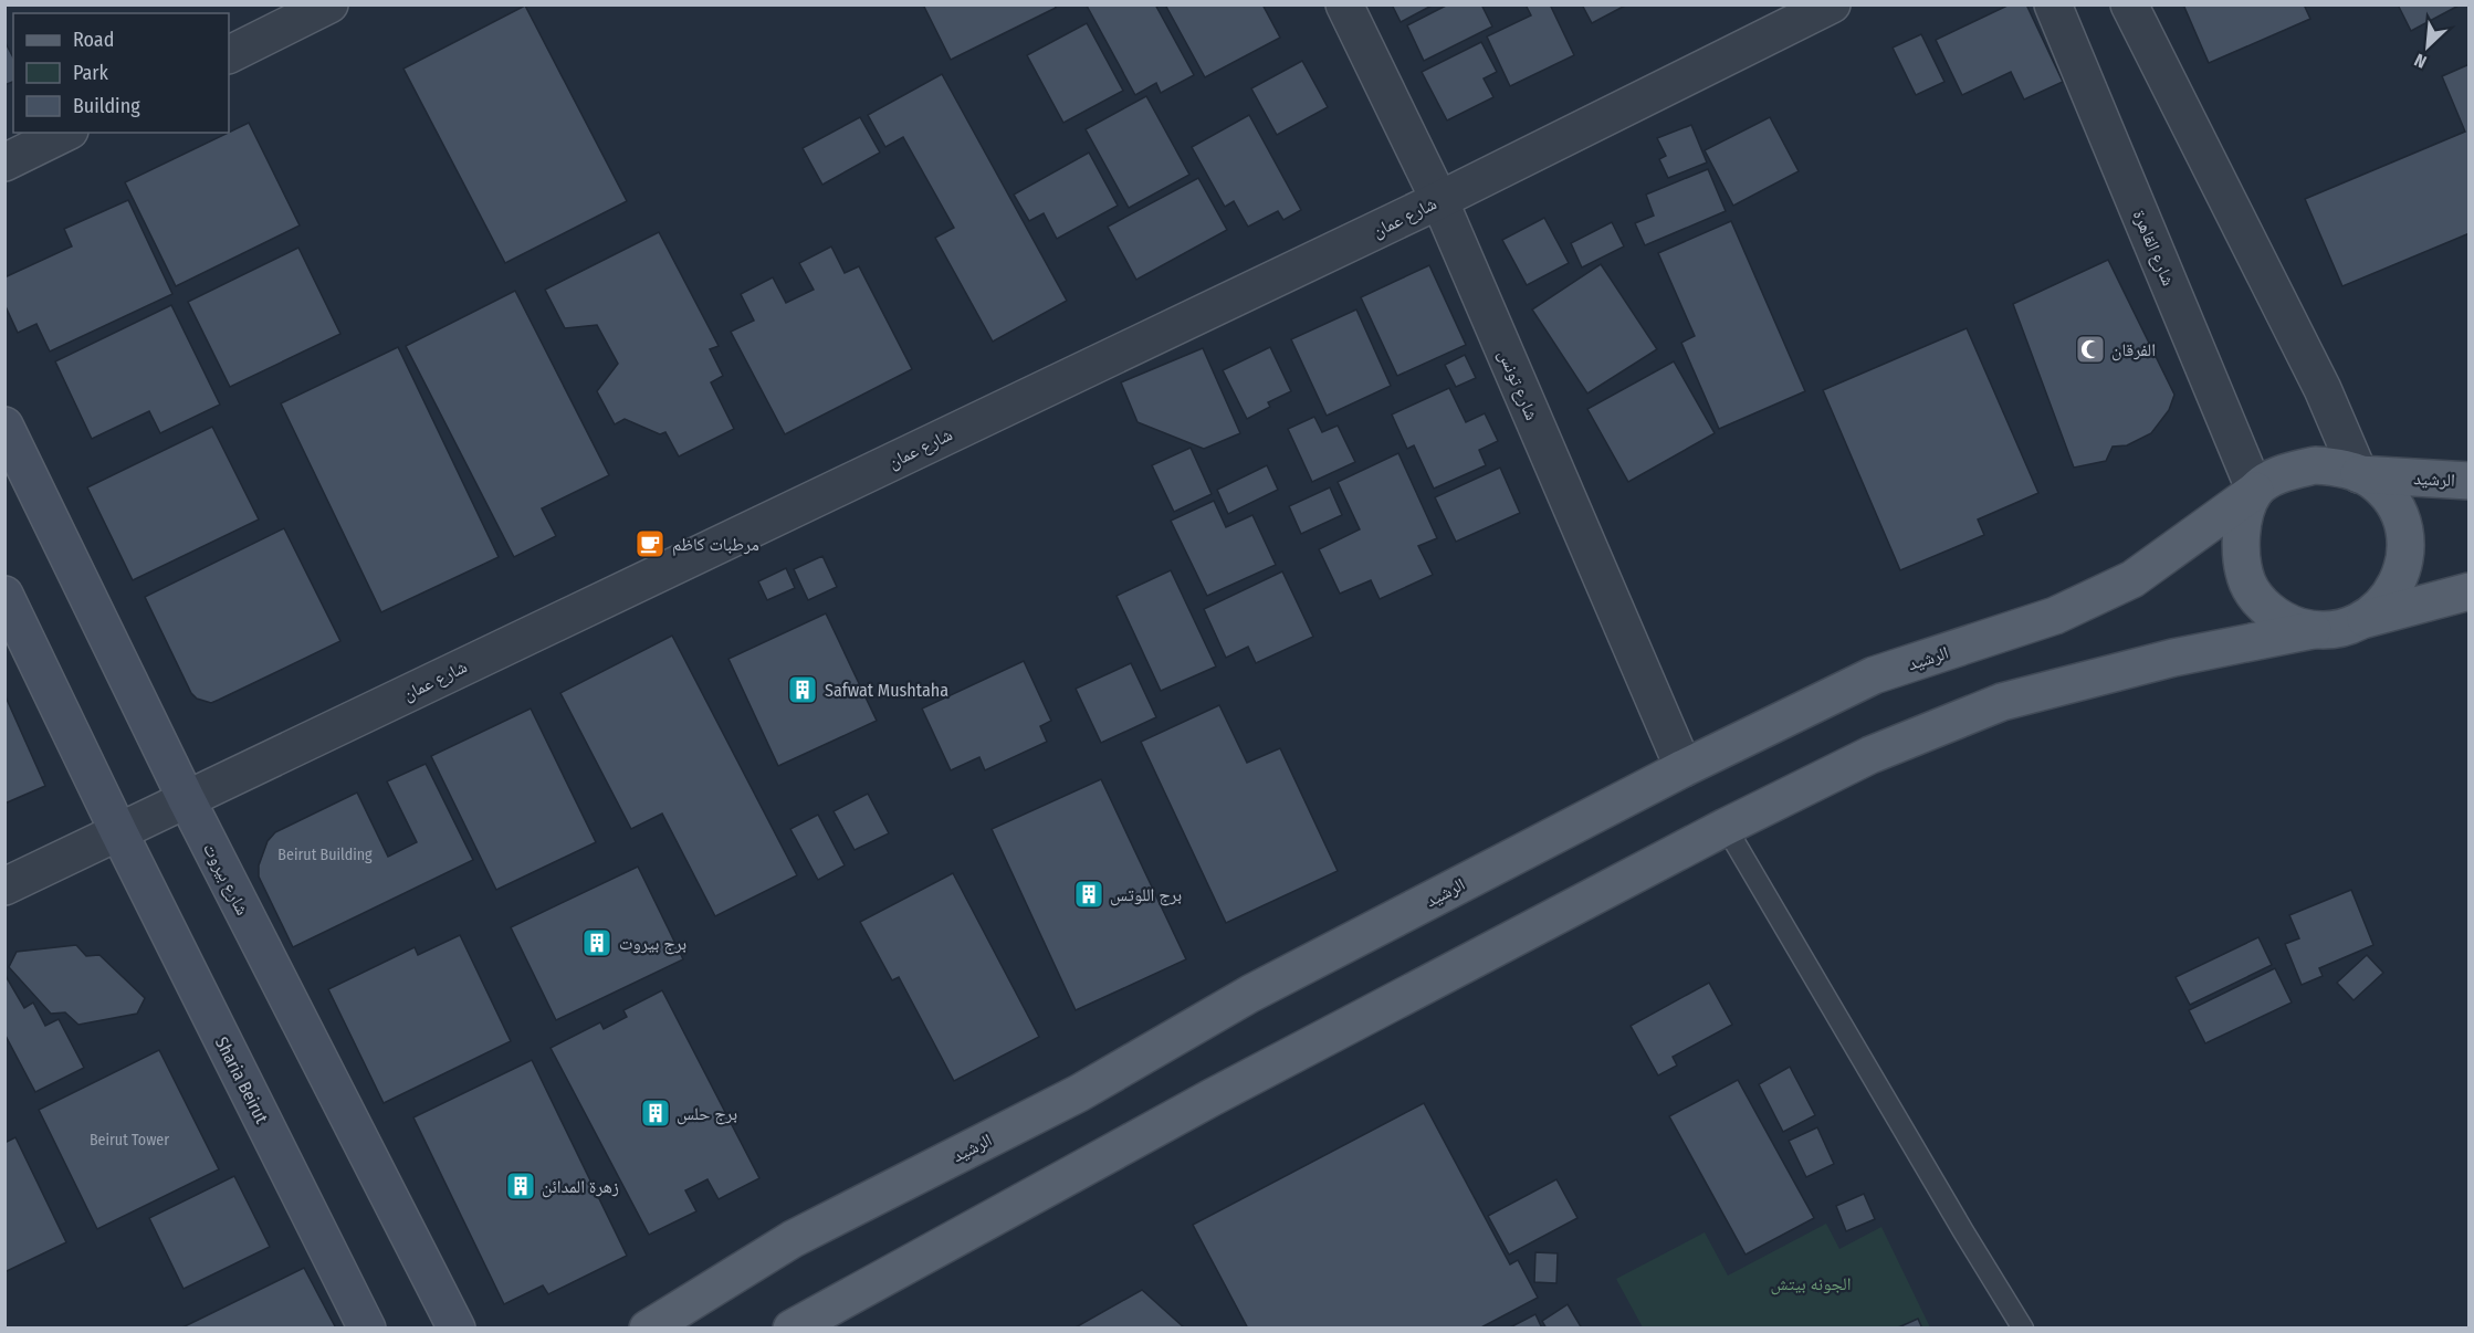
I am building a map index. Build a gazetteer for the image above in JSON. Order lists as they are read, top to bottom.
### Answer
{
  "streets": {
    "main road": ["الرشيد", "شارع بيروت", "Sharia Beirut"],
    "street": ["شارع عمان", "شارع القاهرة", "شارع تونس"]
  },
  "crossings": [
    ["شارع عمان", "شارع تونس"],
    ["شارع عمان", "شارع بيروت"],
    ["شارع عمان", "Sharia Beirut"],
    ["شارع القاهرة", "الرشيد"],
    ["شارع تونس", "الرشيد"]
  ],
  "parks": ["الجونه بيتش"],
  "places": {
    "mosque": ["الفرقان"],
    "cafe": ["مرطبات كاظم"],
    "building": [
      "Safwat Mushtaha",
      "برج اللوتس",
      "برج بيروت",
      "برج حلس",
      "زهرة المدائن"
    ]
  },
  "house_numbers": ["Beirut Building", "Beirut Tower"],
  "legend": ["Road", "Park", "Building"],
  "north": "bottom left"
}
